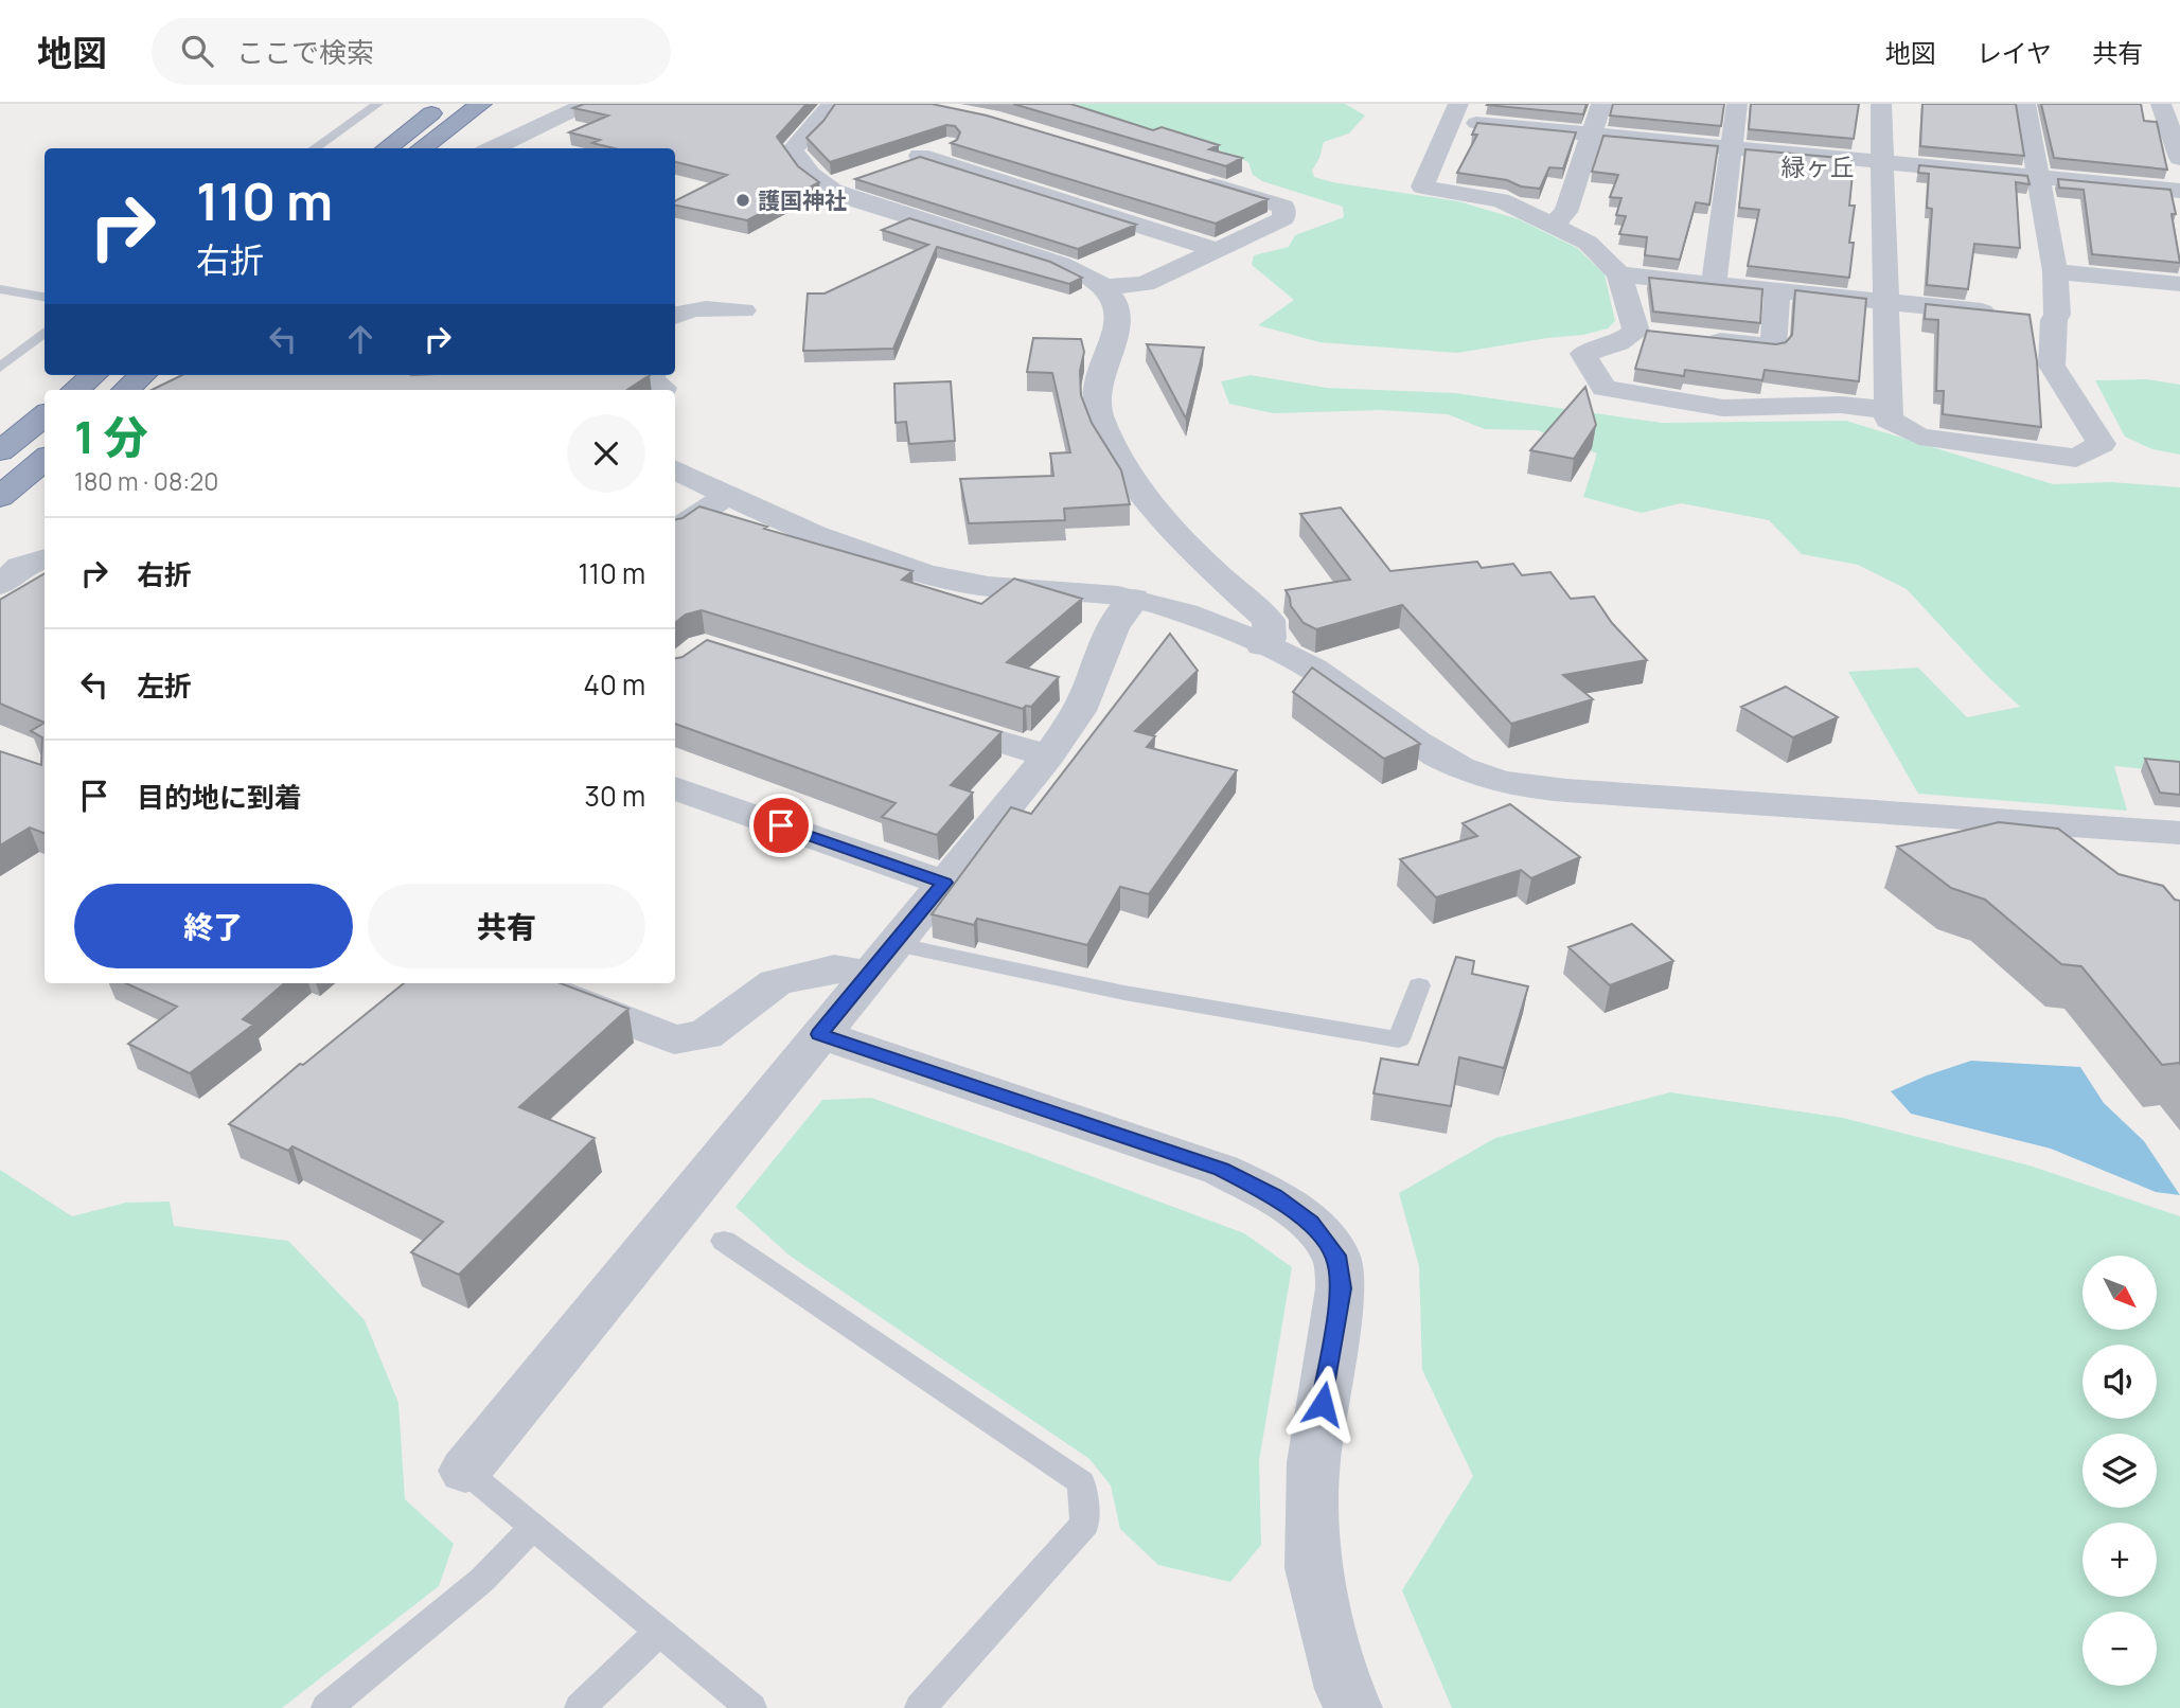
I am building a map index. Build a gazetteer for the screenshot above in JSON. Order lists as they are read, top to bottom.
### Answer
{
  "districts": ["緑ヶ丘"],
  "places": ["護国神社"],
  "north": "bottom right",
  "page": {
    "header": "地図",
    "search": "ここで検索",
    "nav": ["地図", "レイヤ", "共有"],
    "turn": ["110 m", "右折"],
    "heading": ["1 分", "180 m · 08:20"],
    "list": [
      {
        "name": "右折",
        "value": "110 m"
      },
      {
        "name": "左折",
        "value": "40 m"
      },
      {
        "name": "目的地に到着",
        "value": "30 m"
      }
    ],
    "buttons": ["終了", "共有"],
    "map_buttons": ["+", "−"]
  }
}
